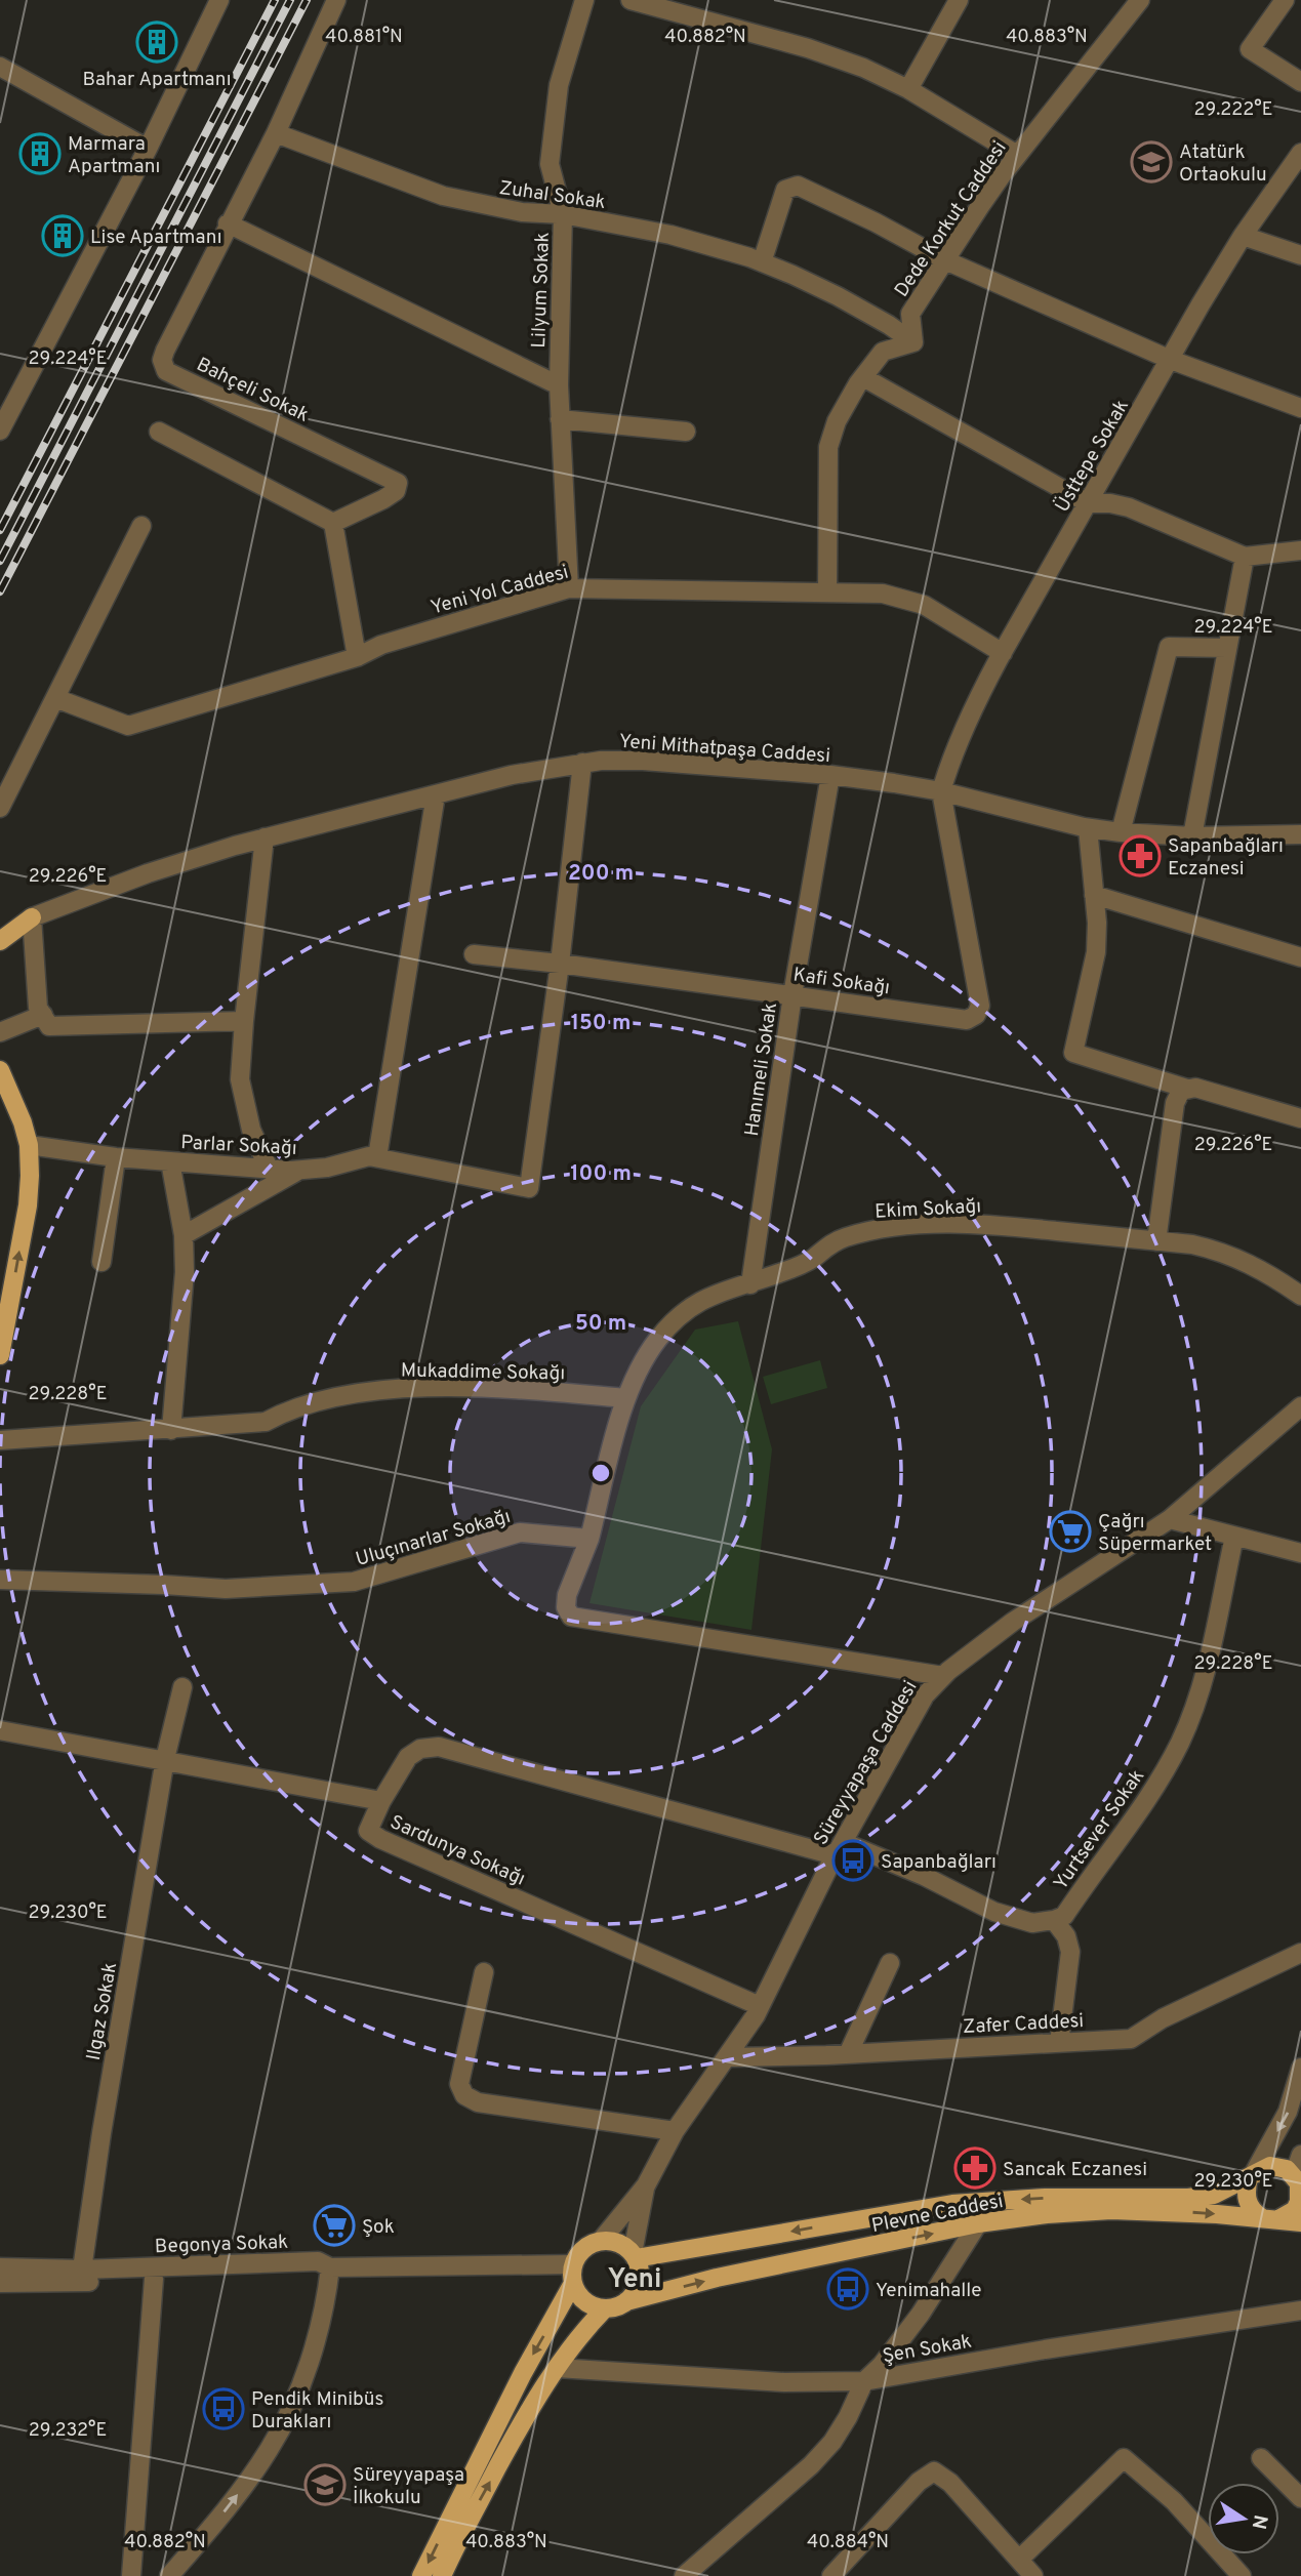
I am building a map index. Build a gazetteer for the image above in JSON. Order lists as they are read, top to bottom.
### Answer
{
  "streets": {
    "main road": ["Plevne Caddesi"],
    "street": [
      "Zuhal Sokak",
      "Dede Korkut Caddesi",
      "Lilyum Sokak",
      "Bahçeli Sokak",
      "Üsttepe Sokak",
      "Yeni Yol Caddesi",
      "Yeni Mithatpaşa Caddesi",
      "Kafi Sokağı",
      "Hanımeli Sokak",
      "Parlar Sokağı",
      "Ekim Sokağı",
      "Mukaddime Sokağı",
      "Uluçınarlar Sokağı",
      "Süreyyapaşa Caddesi",
      "Yurtsever Sokak",
      "Sardunya Sokağı",
      "Ilgaz Sokak",
      "Zafer Caddesi",
      "Begonya Sokak",
      "Şen Sokak"
    ]
  },
  "crossings": [
    ["Zuhal Sokak", "Dede Korkut Caddesi"],
    ["Zuhal Sokak", "Lilyum Sokak"],
    ["Lilyum Sokak", "Yeni Yol Caddesi"],
    ["Üsttepe Sokak", "Yeni Yol Caddesi"],
    ["Üsttepe Sokak", "Yeni Mithatpaşa Caddesi"],
    ["Üsttepe Sokak", "Kafi Sokağı"],
    ["Yeni Mithatpaşa Caddesi", "Kafi Sokağı"],
    ["Yeni Mithatpaşa Caddesi", "Hanımeli Sokak"],
    ["Kafi Sokağı", "Hanımeli Sokak"],
    ["Kafi Sokağı", "Parlar Sokağı"],
    ["Hanımeli Sokak", "Ekim Sokağı"],
    ["Ekim Sokağı", "Mukaddime Sokağı"],
    ["Ekim Sokağı", "Uluçınarlar Sokağı"],
    ["Süreyyapaşa Caddesi", "Sardunya Sokağı"],
    ["Süreyyapaşa Caddesi", "Zafer Caddesi"],
    ["Sardunya Sokağı", "Ilgaz Sokak"],
    ["Ilgaz Sokak", "Begonya Sokak"],
    ["Plevne Caddesi", "Begonya Sokak"]
  ],
  "districts": ["Yeni"],
  "places": {
    "building": ["Bahar Apartmanı", "Marmara Apartmanı", "Lise Apartmanı"],
    "school or university": ["Atatürk Ortaokulu", "Süreyyapaşa İlkokulu"],
    "pharmacy": ["Sapanbağları Eczanesi", "Sancak Eczanesi"],
    "supermarket": ["Çağrı Süpermarket", "Şok"],
    "bus stop": ["Sapanbağları", "Yenimahalle", "Pendik Minibüs Durakları"]
  },
  "north": "right",
  "coordinates": [
    "40.881°N",
    "40.882°N",
    "40.883°N",
    "29.222°E",
    "29.224°E",
    "29.226°E",
    "29.228°E",
    "29.230°E",
    "29.232°E",
    "40.884°N"
  ],
  "rings": [
    "200 m",
    "150 m",
    "100 m",
    "50 m"
  ]
}
